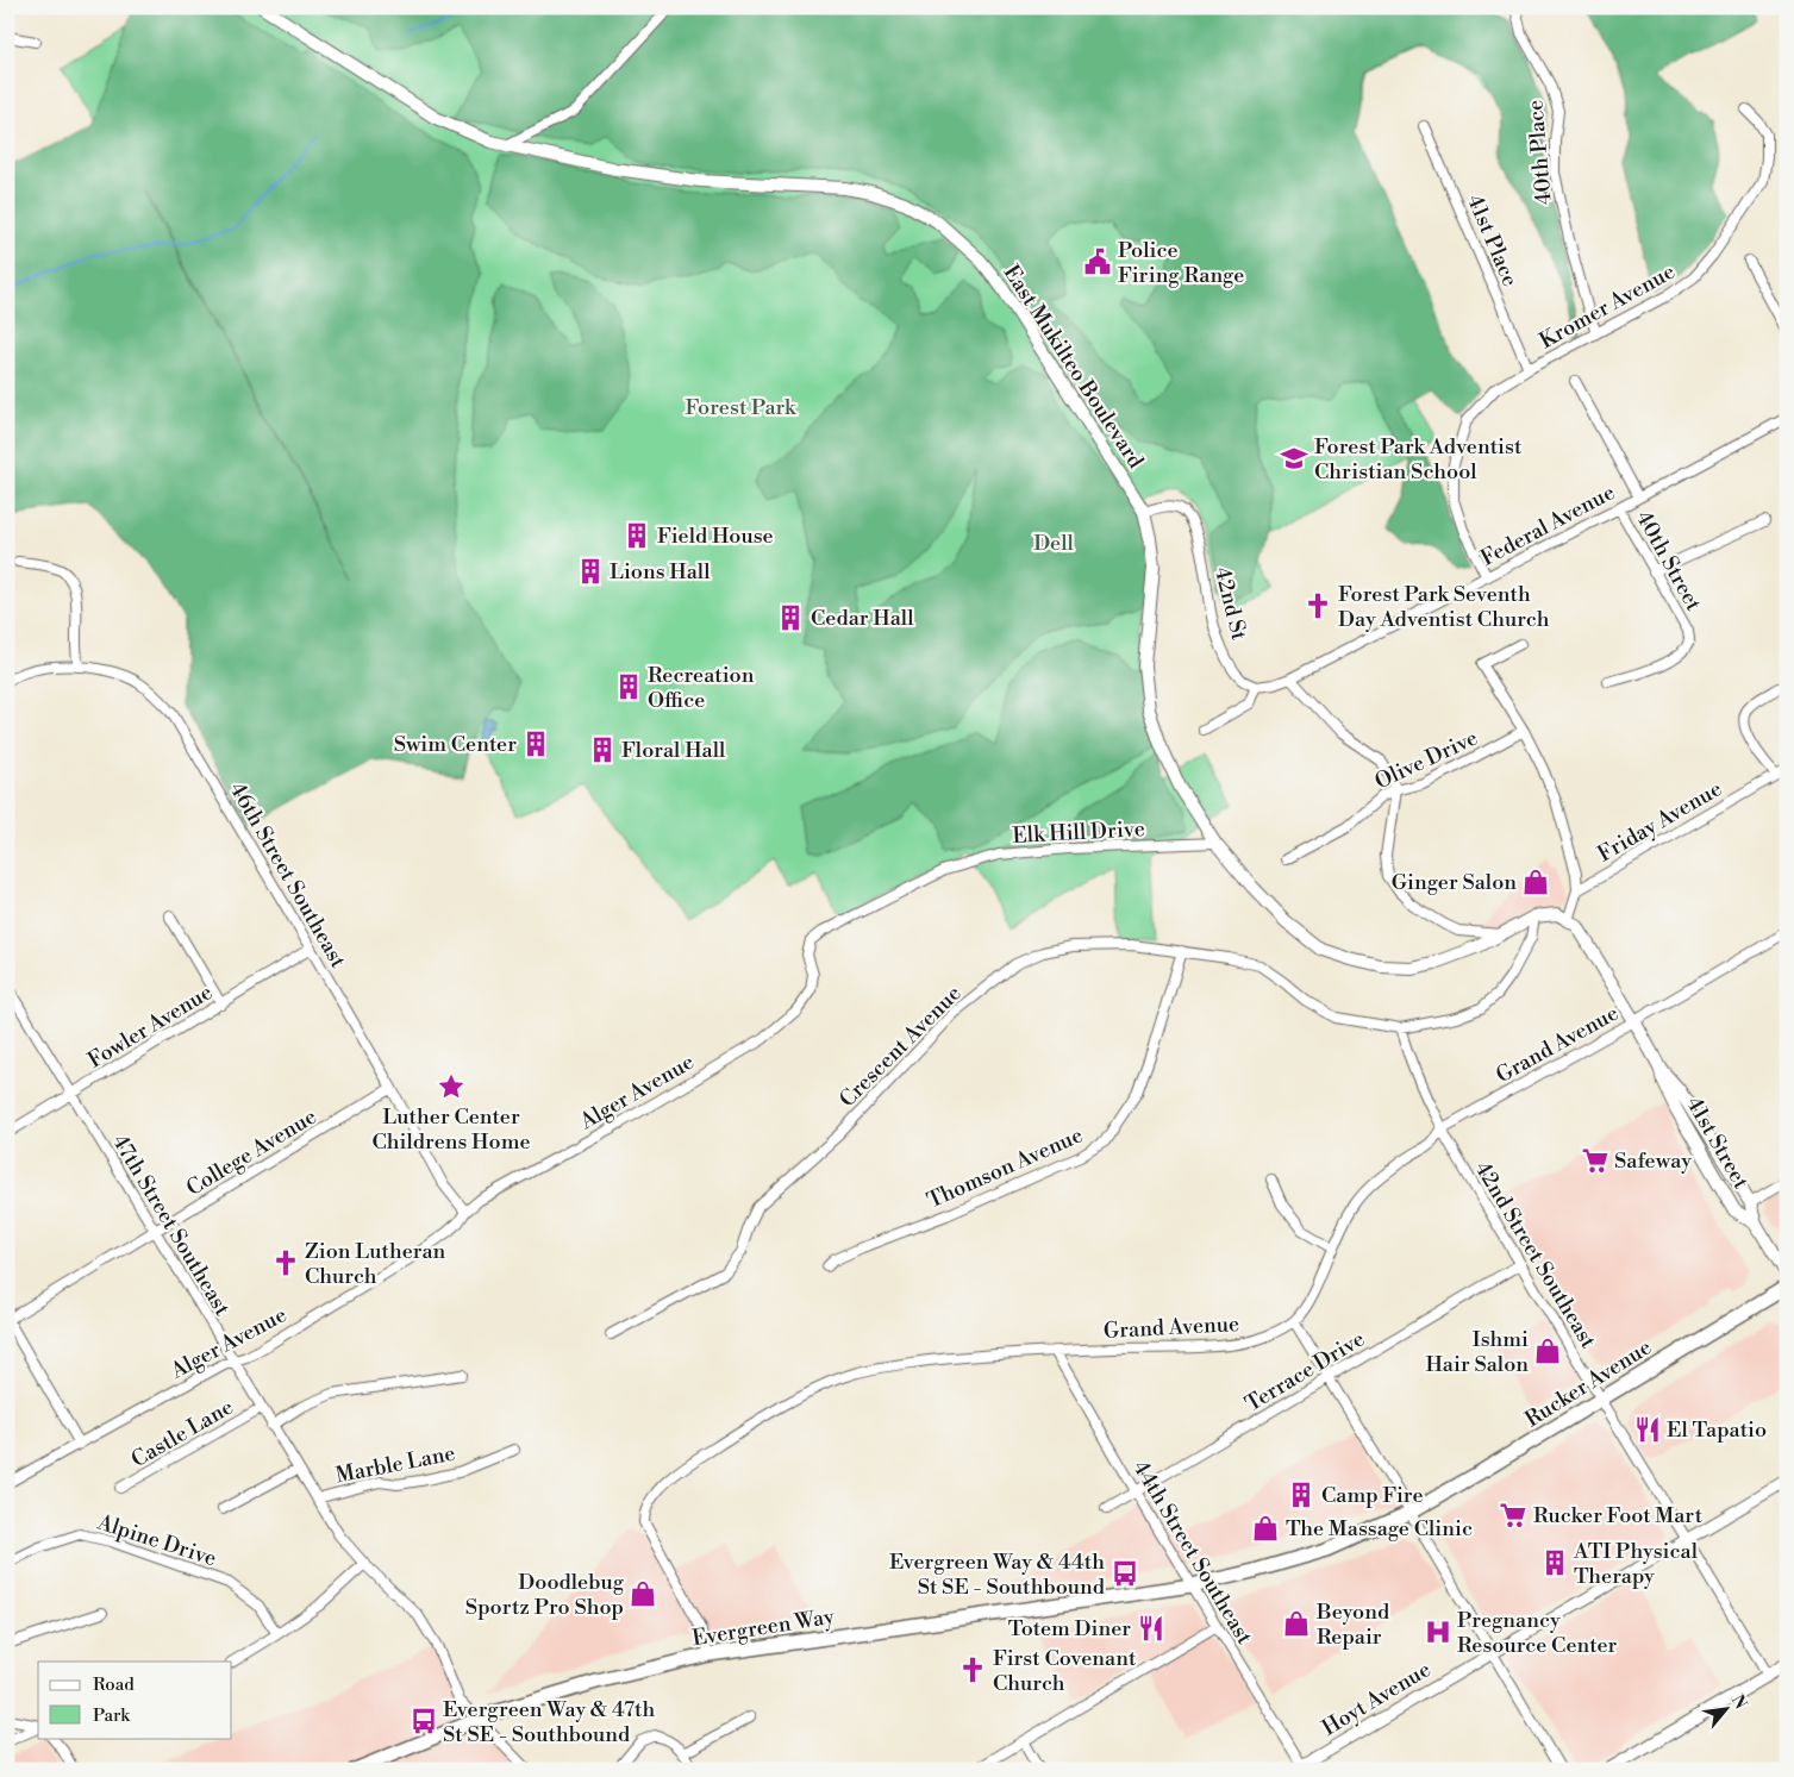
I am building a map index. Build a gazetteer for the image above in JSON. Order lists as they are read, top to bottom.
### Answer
{
  "streets": {
    "main road": [
      "East Mukilteo Boulevard",
      "41st Street",
      "Rucker Avenue",
      "Evergreen Way"
    ],
    "street": [
      "40th Place",
      "41st Place",
      "Kromer Avenue",
      "Federal Avenue",
      "40th Street",
      "42nd St",
      "Olive Drive",
      "Friday Avenue",
      "Elk Hill Drive",
      "46th Street Southeast",
      "Fowler Avenue",
      "Grand Avenue",
      "Crescent Avenue",
      "Alger Avenue",
      "College Avenue",
      "Thomson Avenue",
      "47th Street Southeast",
      "42nd Street Southeast",
      "Terrace Drive",
      "Castle Lane",
      "Marble Lane",
      "Alpine Drive",
      "44th Street Southeast",
      "Hoyt Avenue"
    ]
  },
  "crossings": [
    ["40th Place", "Kromer Avenue"],
    ["41st Place", "Kromer Avenue"],
    ["Kromer Avenue", "Federal Avenue"],
    ["East Mukilteo Boulevard", "42nd St"],
    ["East Mukilteo Boulevard", "Elk Hill Drive"],
    ["East Mukilteo Boulevard", "Crescent Avenue"],
    ["Federal Avenue", "40th Street"],
    ["Federal Avenue", "42nd St"],
    ["Elk Hill Drive", "Alger Avenue"],
    ["46th Street Southeast", "Fowler Avenue"],
    ["46th Street Southeast", "Alger Avenue"],
    ["46th Street Southeast", "College Avenue"],
    ["Fowler Avenue", "47th Street Southeast"],
    ["Grand Avenue", "41st Street"],
    ["Grand Avenue", "42nd Street Southeast"],
    ["Grand Avenue", "44th Street Southeast"],
    ["Grand Avenue", "Evergreen Way"],
    ["Crescent Avenue", "Thomson Avenue"],
    ["Crescent Avenue", "42nd Street Southeast"],
    ["Alger Avenue", "47th Street Southeast"],
    ["College Avenue", "47th Street Southeast"],
    ["47th Street Southeast", "Castle Lane"],
    ["47th Street Southeast", "Marble Lane"],
    ["47th Street Southeast", "Evergreen Way"],
    ["42nd Street Southeast", "Terrace Drive"],
    ["42nd Street Southeast", "Rucker Avenue"],
    ["42nd Street Southeast", "Hoyt Avenue"],
    ["Terrace Drive", "44th Street Southeast"],
    ["Rucker Avenue", "44th Street Southeast"],
    ["Rucker Avenue", "Evergreen Way"],
    ["44th Street Southeast", "Evergreen Way"],
    ["44th Street Southeast", "Hoyt Avenue"]
  ],
  "parks": ["Forest Park", "Dell"],
  "places": {
    "public building": ["Police Firing Range"],
    "school or university": ["Forest Park Adventist Christian School"],
    "building": [
      "Field House",
      "Lions Hall",
      "Cedar Hall",
      "Recreation Office",
      "Swim Center",
      "Floral Hall",
      "Camp Fire",
      "ATI Physical Therapy"
    ],
    "church": ["Forest Park Seventh Day Adventist Church", "Zion Lutheran Church", "First Covenant Church"],
    "shop": [
      "Ginger Salon",
      "Ishmi Hair Salon",
      "The Massage Clinic",
      "Doodlebug Sportz Pro Shop",
      "Beyond Repair"
    ],
    "place": ["Luther Center Childrens Home"],
    "supermarket": ["Safeway", "Rucker Foot Mart"],
    "restaurant": ["El Tapatio", "Totem Diner"],
    "bus stop": ["Evergreen Way & 44th St SE - Southbound", "Evergreen Way & 47th St SE - Southbound"],
    "hospital": ["Pregnancy Resource Center"]
  },
  "legend": ["Road", "Park"],
  "north": "top right"
}
